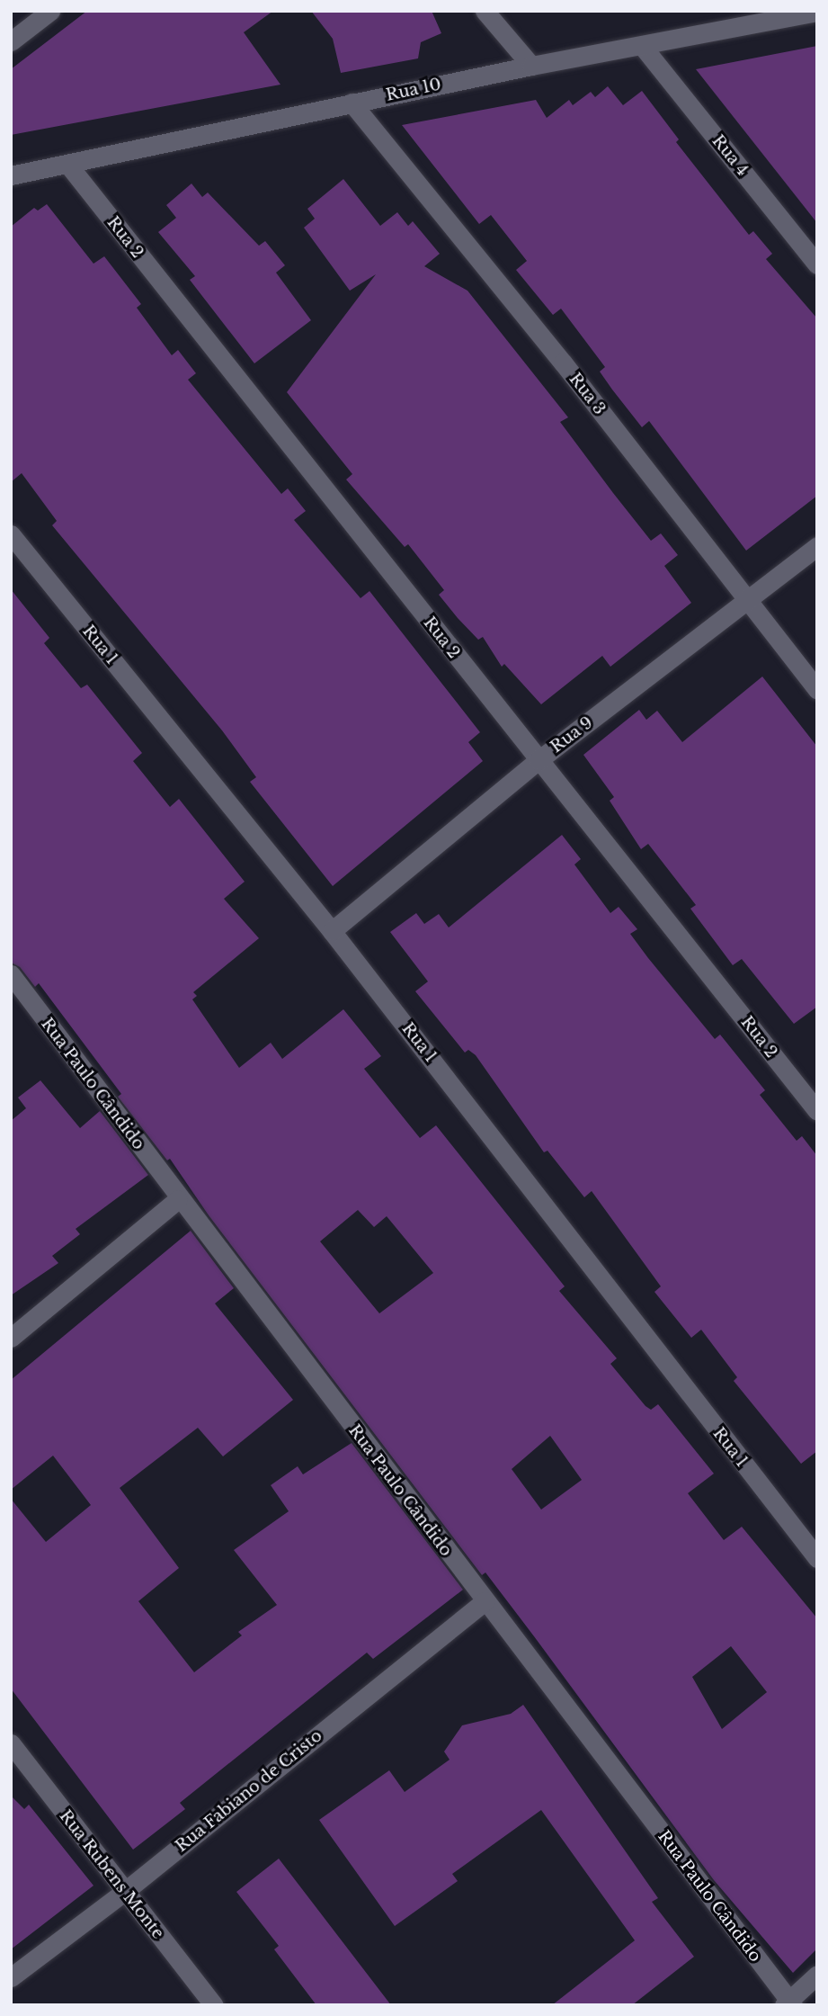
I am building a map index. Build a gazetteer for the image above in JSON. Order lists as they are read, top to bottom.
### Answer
{
  "streets": {
    "street": [
      "Rua 10",
      "Rua 4",
      "Rua 2",
      "Rua 3",
      "Rua 1",
      "Rua 9",
      "Rua Paulo Cândido",
      "Rua Fabiano de Cristo",
      "Rua Rubens Monte"
    ]
  },
  "crossings": [
    ["Rua 10", "Rua 4"],
    ["Rua 10", "Rua 2"],
    ["Rua 10", "Rua 3"],
    ["Rua 2", "Rua 9"],
    ["Rua 3", "Rua 9"],
    ["Rua 1", "Rua 9"],
    ["Rua Paulo Cândido", "Rua Fabiano de Cristo"],
    ["Rua Fabiano de Cristo", "Rua Rubens Monte"]
  ]
}
